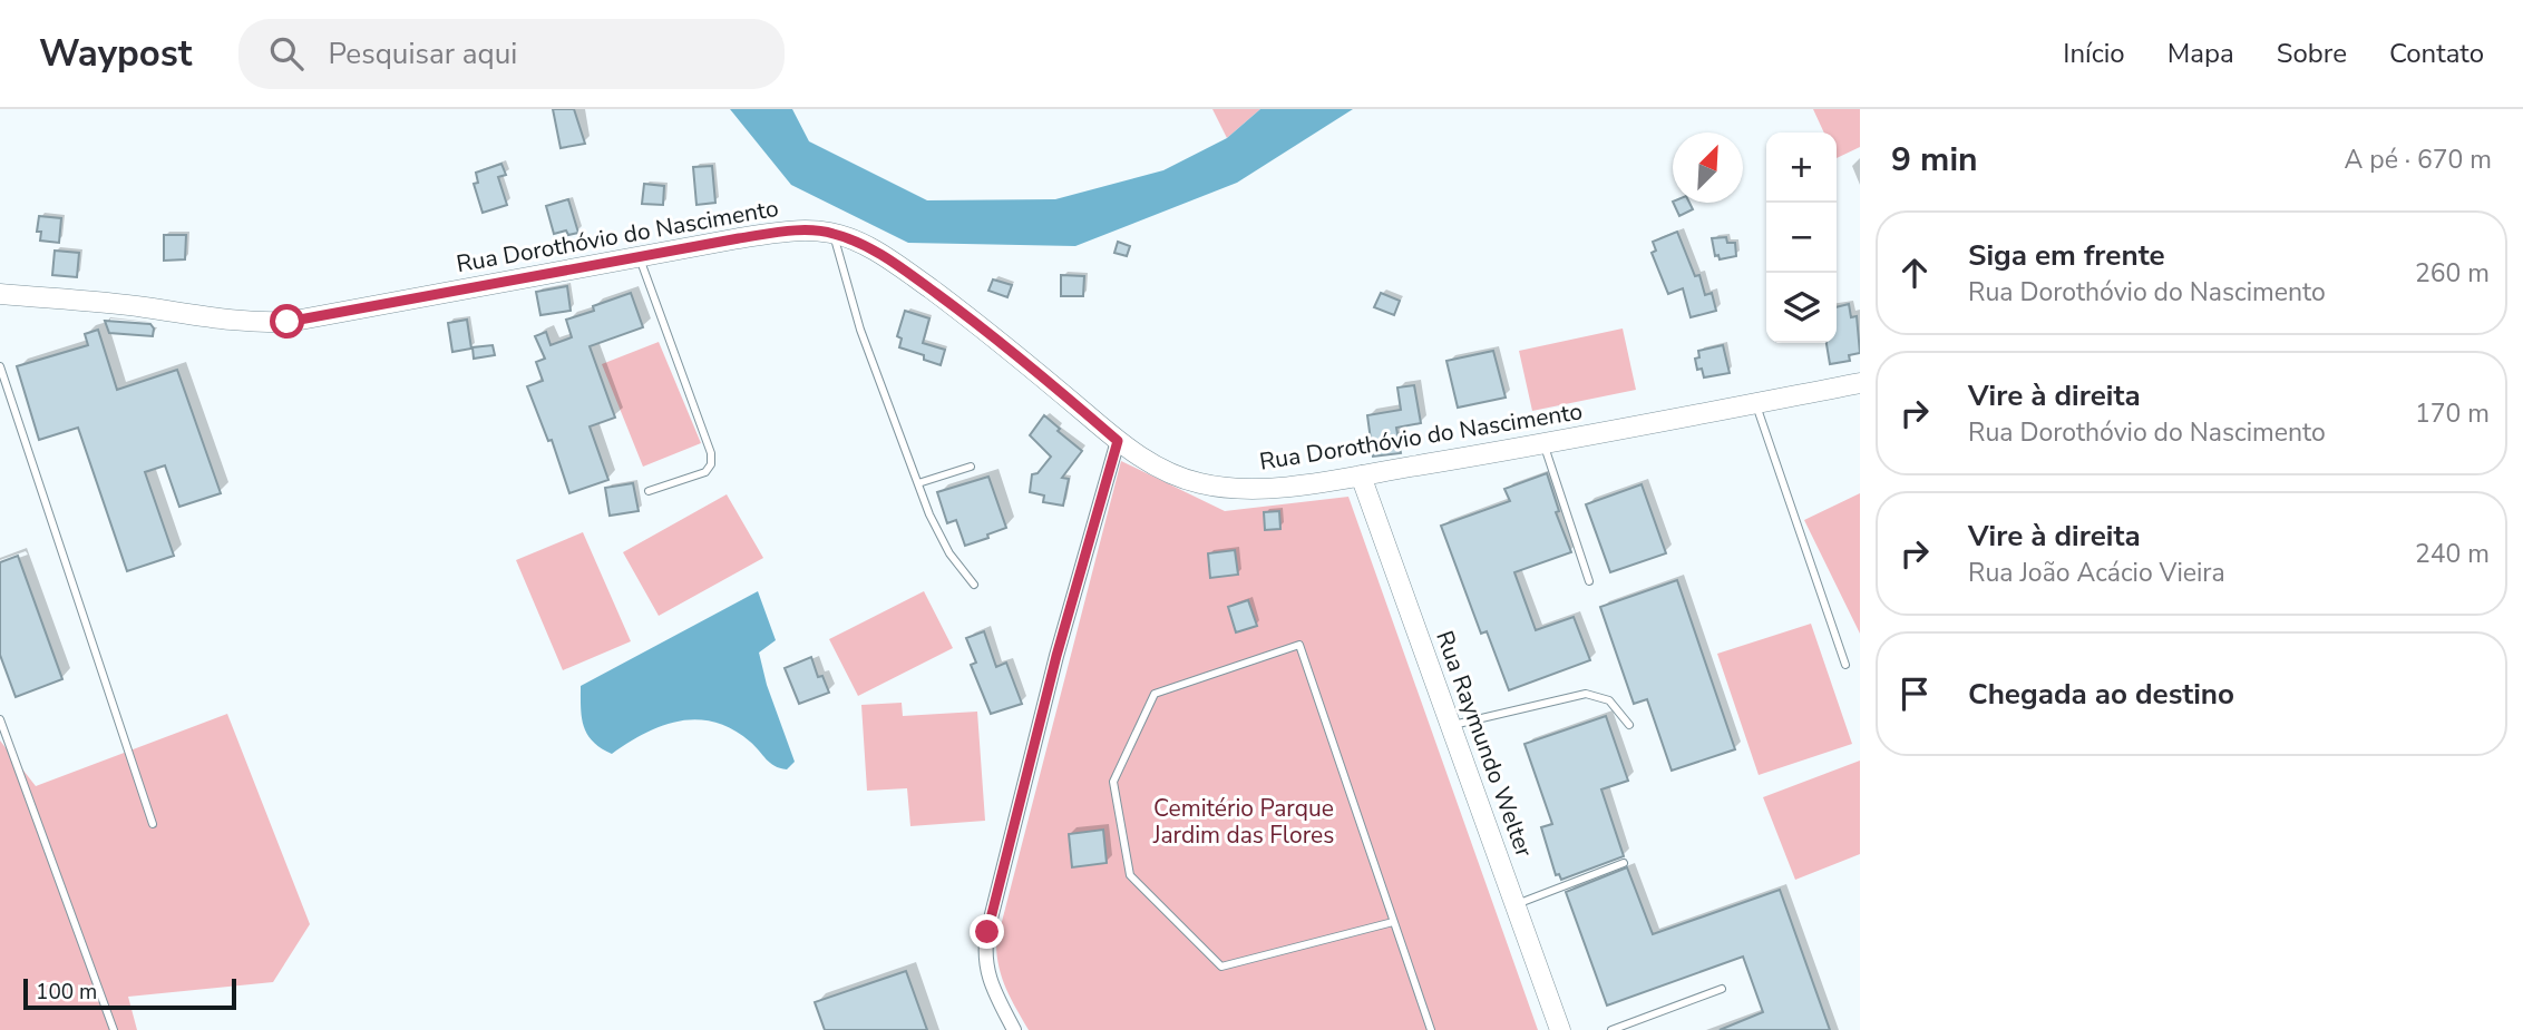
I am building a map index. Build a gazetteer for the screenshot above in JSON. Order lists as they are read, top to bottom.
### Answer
{
  "streets": {
    "street": ["Rua Dorothóvio do Nascimento", "Rua Raymundo Welter"]
  },
  "crossings": [
    ["Rua Dorothóvio do Nascimento", "Rua Raymundo Welter"]
  ],
  "parks": ["Cemitério Parque Jardim das Flores"],
  "scale_bar": "100 m",
  "north": "top right",
  "page": {
    "header": "Waypost",
    "search": "Pesquisar aqui",
    "nav": [
      "Início",
      "Mapa",
      "Sobre",
      "Contato"
    ],
    "heading": ["9 min", "A pé · 670 m"],
    "map_buttons": ["+", "−"],
    "list": [
      ["Siga em frente", "Rua Dorothóvio do Nascimento", "260 m"],
      ["Vire à direita", "Rua Dorothóvio do Nascimento", "170 m"],
      ["Vire à direita", "Rua João Acácio Vieira", "240 m"],
      "Chegada ao destino"
    ],
    "scale": "100 m"
  }
}
